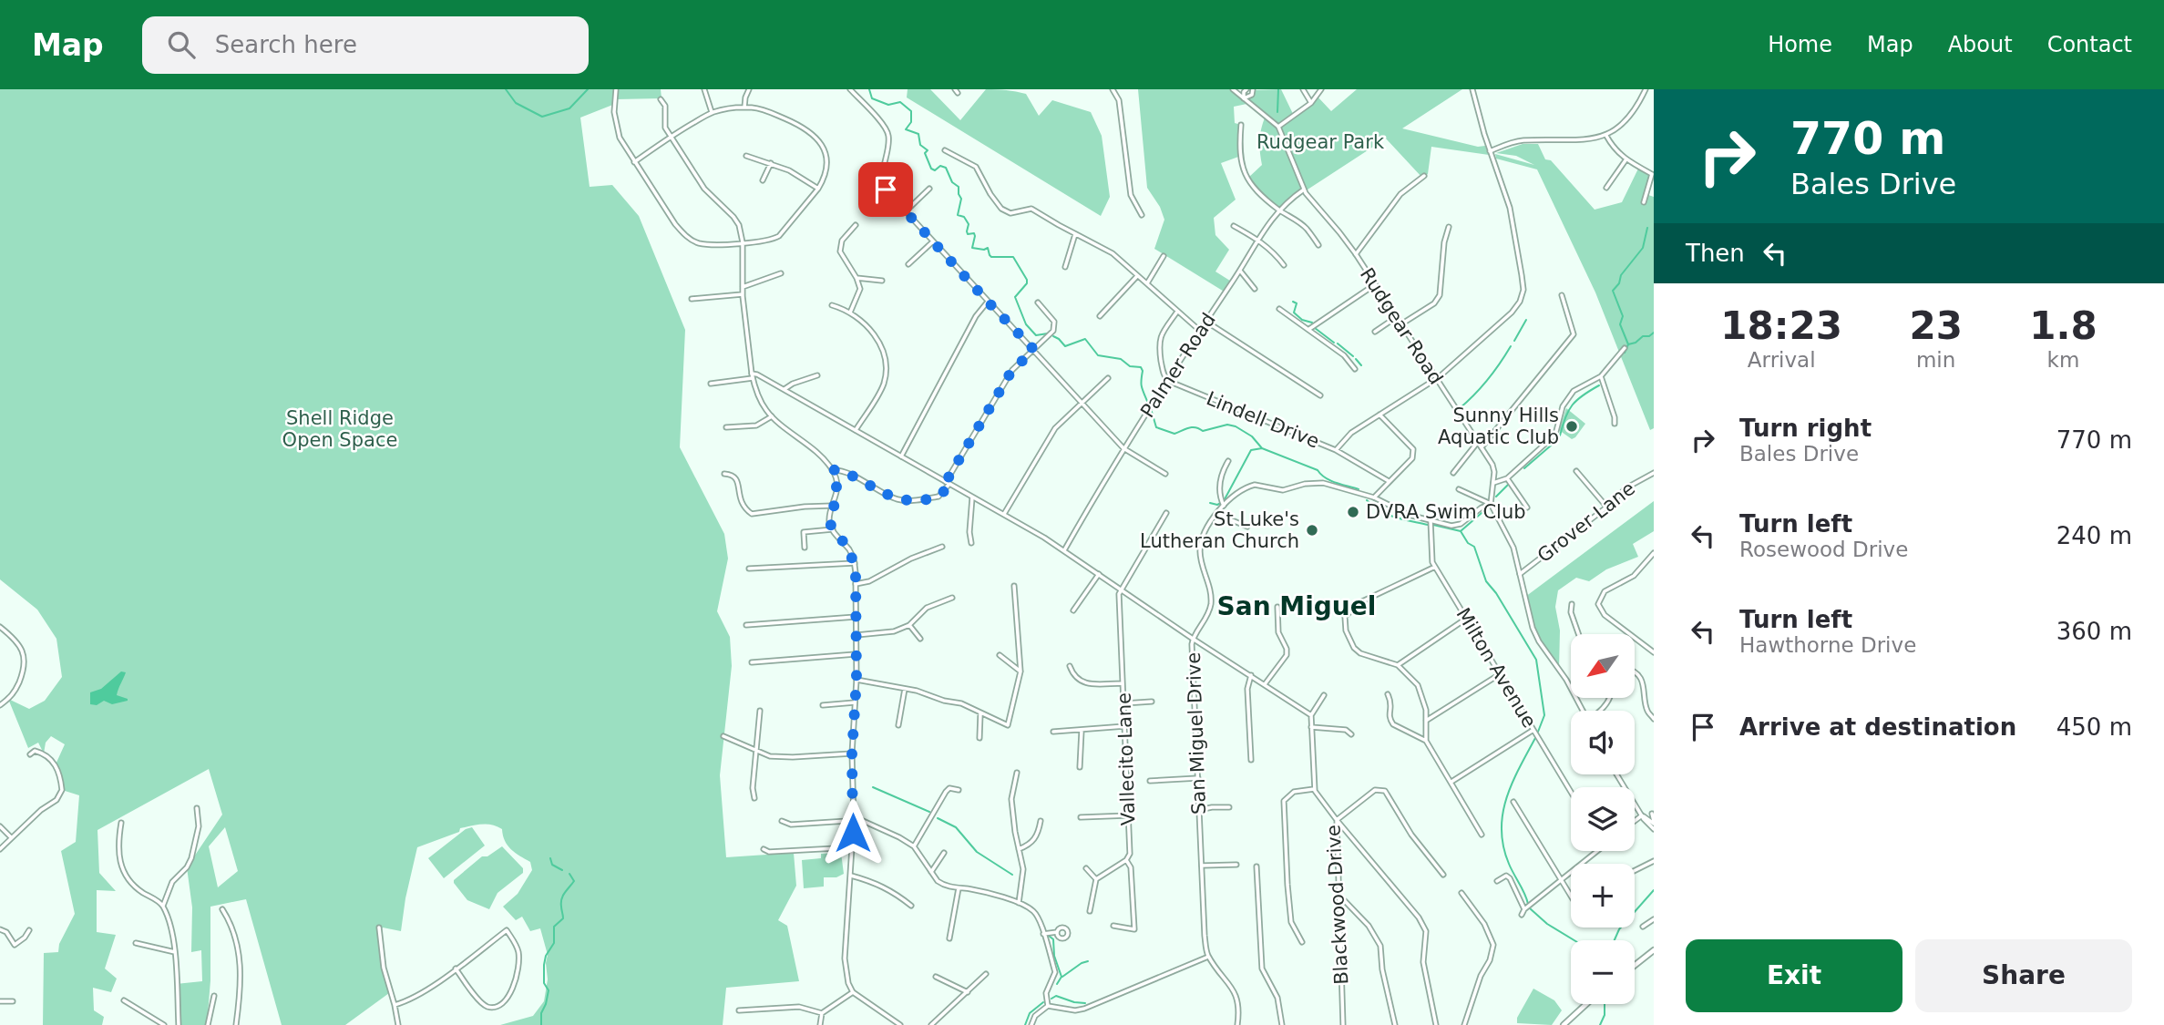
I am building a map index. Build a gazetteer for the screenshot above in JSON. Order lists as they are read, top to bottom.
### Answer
{
  "streets": {
    "street": [
      "Rudgear Road",
      "Palmer Road",
      "Lindell Drive",
      "Grover Lane",
      "Milton Avenue",
      "San Miguel Drive",
      "Vallecito Lane",
      "Blackwood Drive"
    ]
  },
  "crossings": [
    ["Rudgear Road", "Palmer Road"],
    ["Rudgear Road", "San Miguel Drive"],
    ["Palmer Road", "Lindell Drive"],
    ["Milton Avenue", "San Miguel Drive"]
  ],
  "districts": ["San Miguel"],
  "parks": ["Rudgear Park", "Shell Ridge Open Space"],
  "places": ["Sunny Hills Aquatic Club", "DVRA Swim Club", "St Luke's Lutheran Church"],
  "north": "bottom left",
  "page": {
    "header": "Map",
    "search": "Search here",
    "nav": [
      "Home",
      "Map",
      "About",
      "Contact"
    ],
    "turn": ["770 m", "Bales Drive"],
    "then": "Then",
    "eta": [
      "18:23",
      "Arrival",
      "23",
      "min",
      "1.8",
      "km"
    ],
    "list": [
      {
        "name": "Turn right",
        "note": "Bales Drive",
        "value": "770 m"
      },
      {
        "name": "Turn left",
        "note": "Rosewood Drive",
        "value": "240 m"
      },
      {
        "name": "Turn left",
        "note": "Hawthorne Drive",
        "value": "360 m"
      },
      {
        "name": "Arrive at destination",
        "value": "450 m"
      }
    ],
    "map_buttons": ["+", "−"],
    "buttons": ["Exit", "Share"]
  }
}
